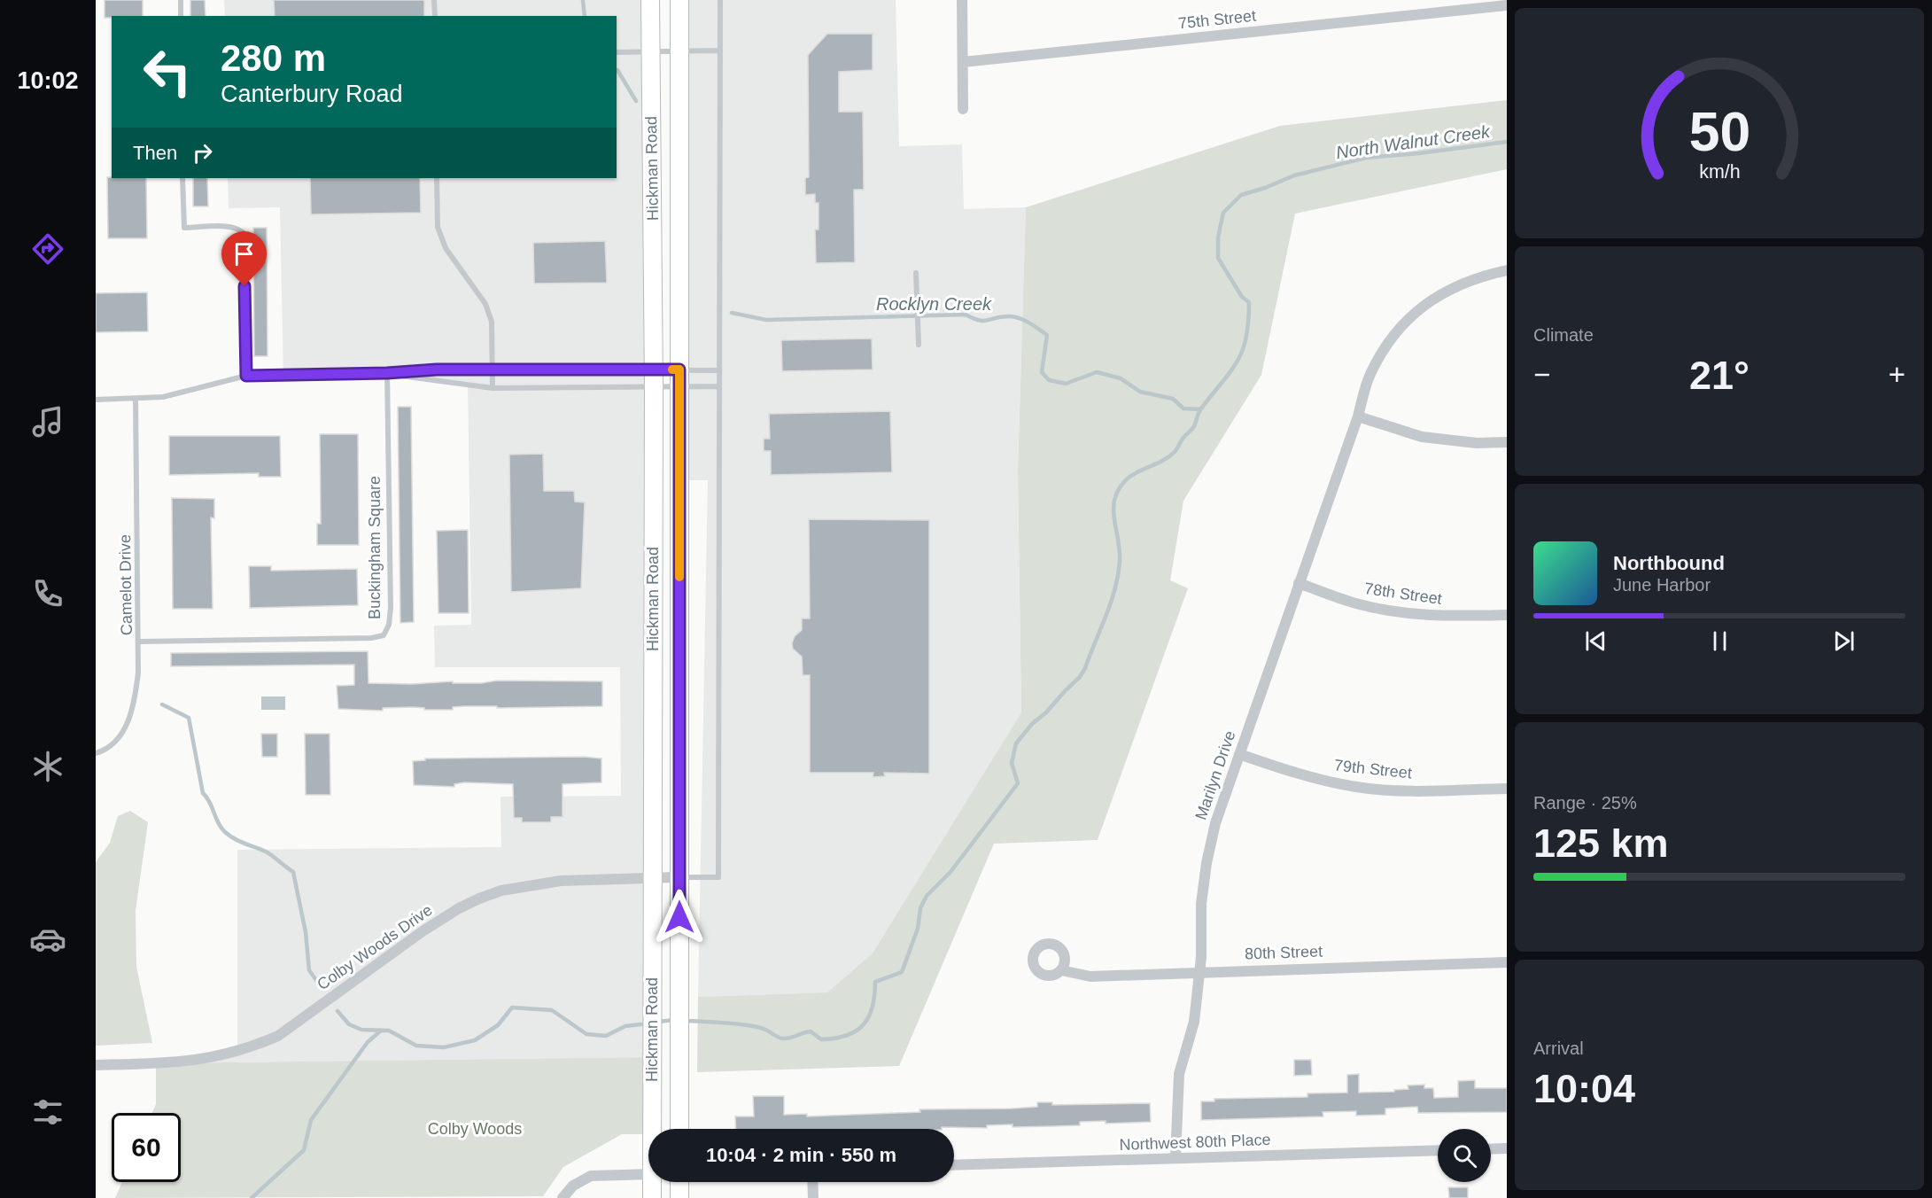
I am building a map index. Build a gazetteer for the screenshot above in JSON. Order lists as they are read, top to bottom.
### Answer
{
  "streets": {
    "main road": ["Hickman Road"],
    "street": [
      "75th Street",
      "78th Street",
      "79th Street",
      "Marilyn Drive",
      "Colby Woods Drive",
      "80th Street",
      "Northwest 80th Place"
    ],
    "lane": ["Buckingham Square", "Camelot Drive"]
  },
  "crossings": [
    ["Hickman Road", "Colby Woods Drive"],
    ["Buckingham Square", "Camelot Drive"],
    ["78th Street", "Marilyn Drive"],
    ["79th Street", "Marilyn Drive"],
    ["Marilyn Drive", "80th Street"],
    ["Marilyn Drive", "Northwest 80th Place"]
  ],
  "water": ["North Walnut Creek", "Rocklyn Creek"],
  "parks": ["Colby Woods"],
  "page": {
    "tabs": "10:02",
    "turn": ["280 m", "Canterbury Road"],
    "then": "Then",
    "tile": [
      "Climate",
      ["Range · 25%", "125 km"],
      ["Arrival", "10:04"]
    ],
    "heat": ["−", "21°", "+"],
    "song": ["Northbound", "June Harbor"],
    "limit": "60",
    "trip": "10:04 · 2 min · 550 m",
    "gauge": ["50", "km/h"]
  }
}
